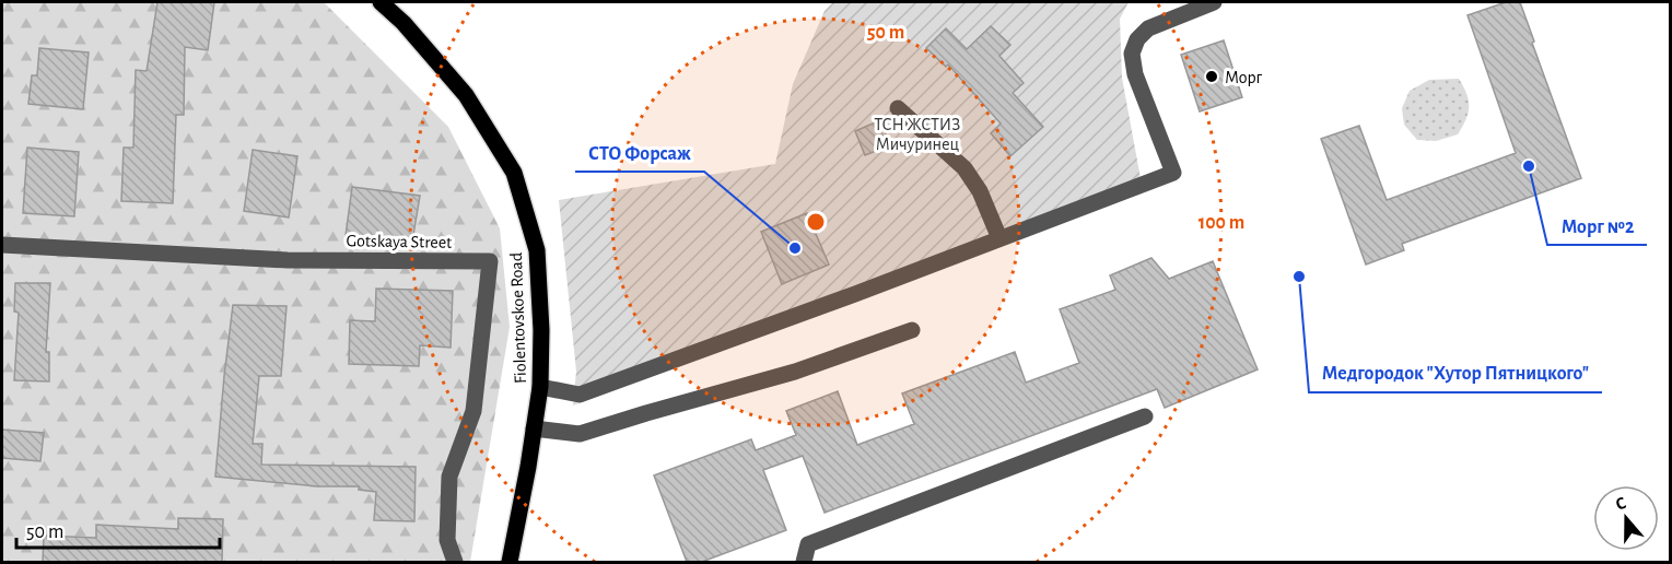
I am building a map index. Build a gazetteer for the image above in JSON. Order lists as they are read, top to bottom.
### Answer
{
  "streets": {
    "main road": ["Fiolentovskoe Road"],
    "street": ["Gotskaya Street"]
  },
  "parks": ["ТСН ЖСТИЗ Мичуринец"],
  "places": [
    "Морг",
    "Морг №2",
    "СТО Форсаж",
    "Медгородок \"Хутор Пятницкого\""
  ],
  "scale_bar": "50 m",
  "north": "top",
  "rings": ["50 m", "100 m"]
}
